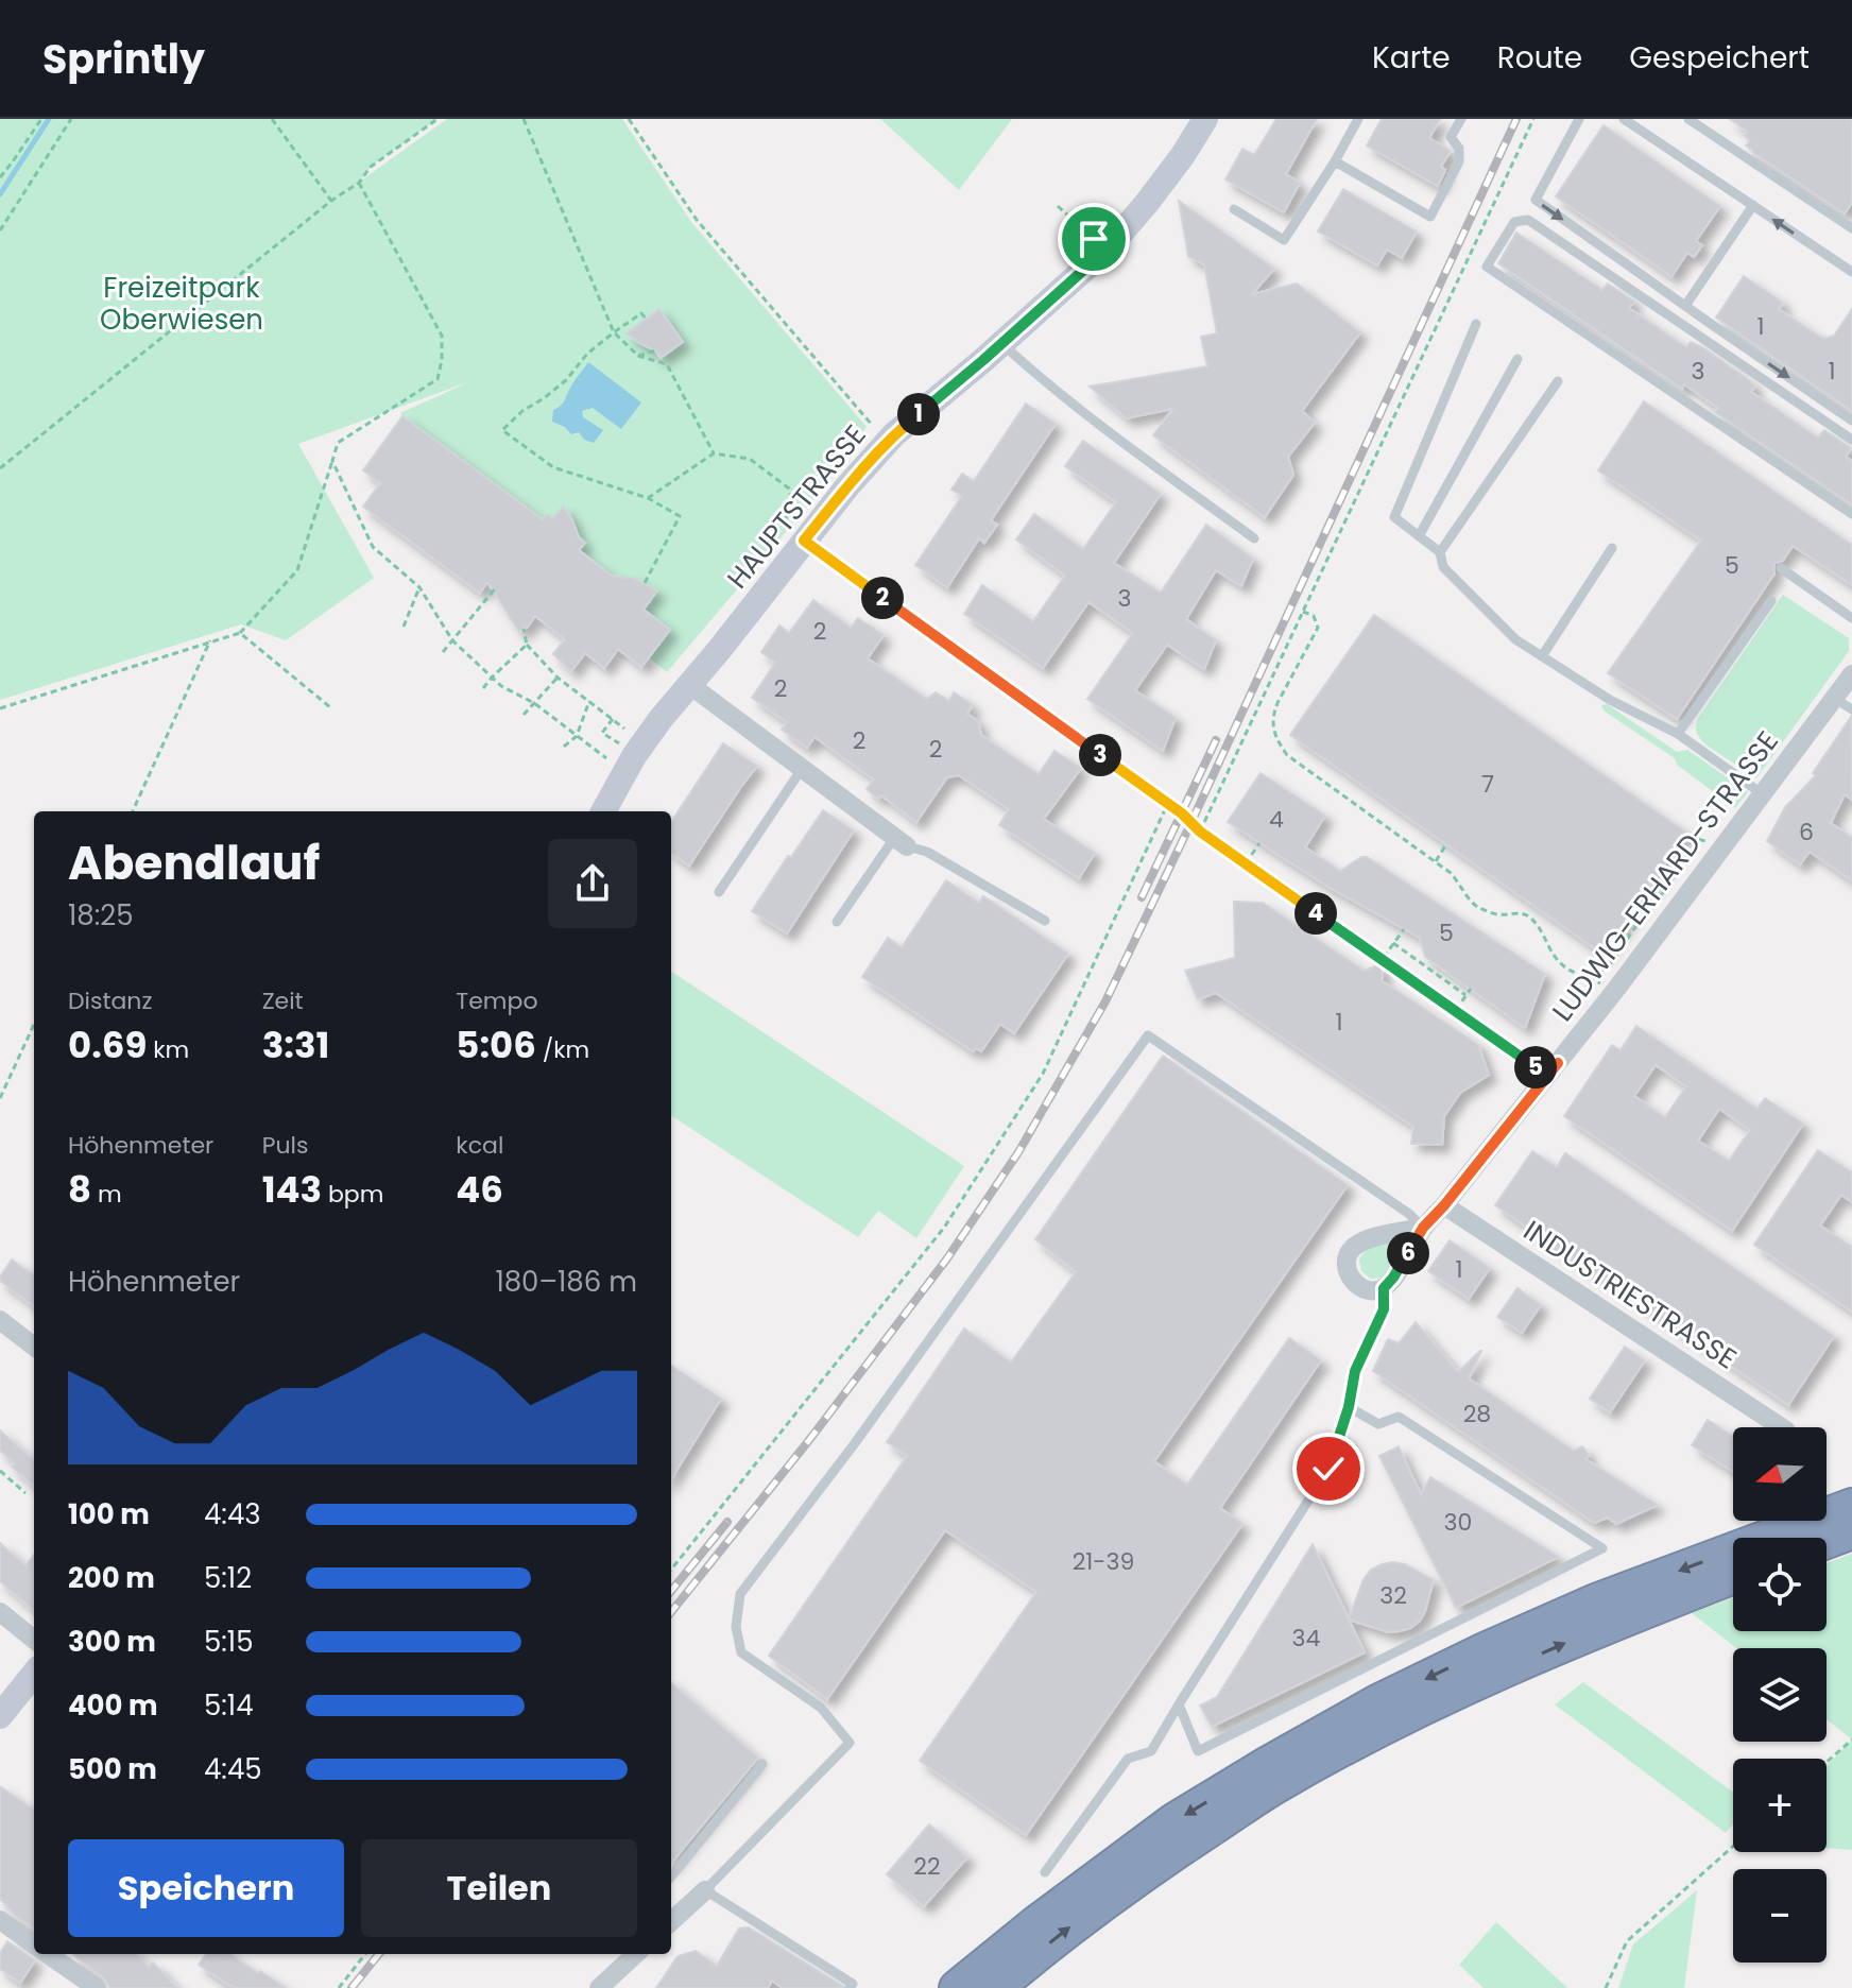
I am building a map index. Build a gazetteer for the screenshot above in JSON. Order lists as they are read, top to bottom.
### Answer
{
  "streets": {
    "street": ["HAUPTSTRASSE", "LUDWIG-ERHARD-STRASSE", "INDUSTRIESTRASSE"]
  },
  "crossings": [
    ["LUDWIG-ERHARD-STRASSE", "INDUSTRIESTRASSE"]
  ],
  "parks": ["Freizeitpark Oberwiesen"],
  "house_numbers": [
    "1",
    "3",
    "1",
    "5",
    "3",
    "2",
    "2",
    "2",
    "2",
    "7",
    "4",
    "6",
    "5",
    "1",
    "1",
    "28",
    "30",
    "21-39",
    "32",
    "34",
    "22"
  ],
  "north": "left",
  "page": {
    "header": "Sprintly",
    "nav": ["Karte", "Route", "Gespeichert"],
    "pins": [
      "1",
      "2",
      "3",
      "4",
      "5",
      "6"
    ],
    "heading": ["Abendlauf", "18:25"],
    "stats": [
      ["Distanz", "0.69 km"],
      ["Zeit", "3:31"],
      ["Tempo", "5:06 /km"],
      ["Höhenmeter", "8 m"],
      ["Puls", "143 bpm"],
      ["kcal", "46"]
    ],
    "chart": ["Höhenmeter", "180–186 m"],
    "map_buttons": ["+", "−"],
    "list": [
      {
        "name": "100 m",
        "note": "4:43"
      },
      {
        "name": "200 m",
        "note": "5:12"
      },
      {
        "name": "300 m",
        "note": "5:15"
      },
      {
        "name": "400 m",
        "note": "5:14"
      },
      {
        "name": "500 m",
        "note": "4:45"
      }
    ],
    "buttons": ["Speichern", "Teilen"]
  }
}
